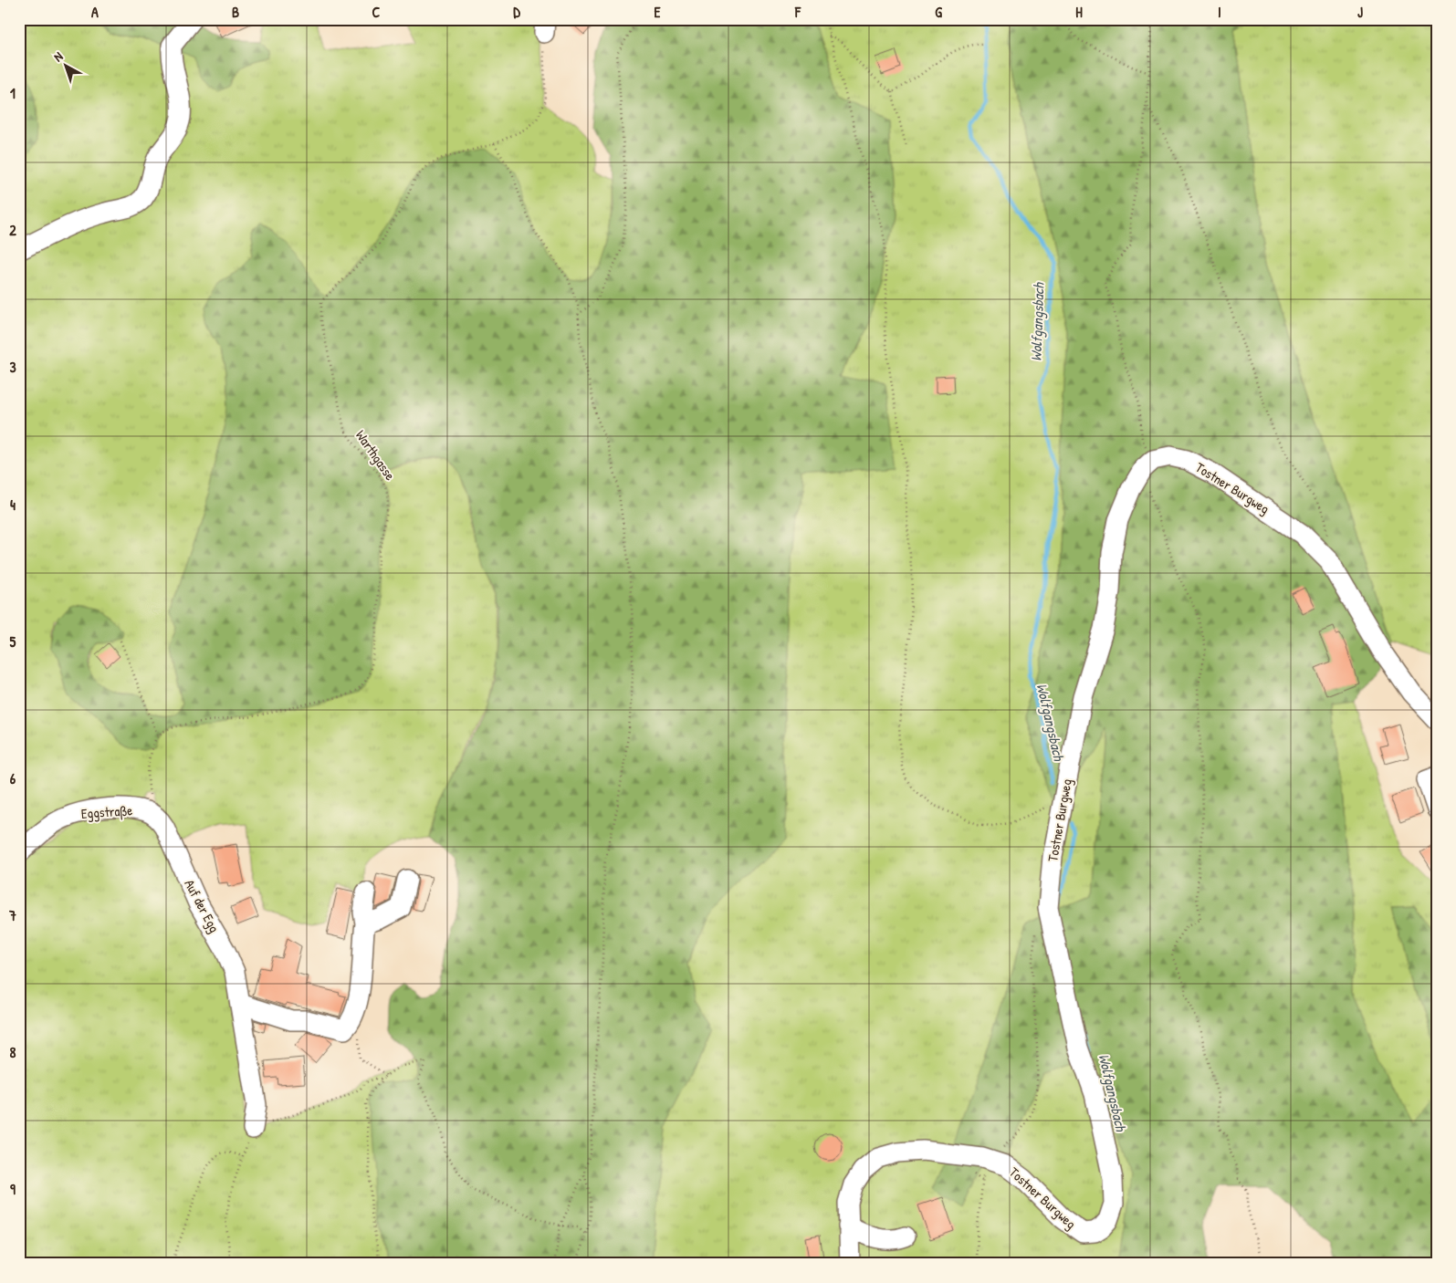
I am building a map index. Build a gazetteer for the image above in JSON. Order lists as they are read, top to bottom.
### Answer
{
  "streets": {
    "street": ["Tostner Burgweg", "Eggstraße", "Auf der Egg"],
    "path": ["Warthgasse"]
  },
  "crossings": [
    ["Eggstraße", "Auf der Egg"]
  ],
  "water": ["Wolfgangsbach"],
  "north": "top left",
  "grid": {
    "columns": [
      "A",
      "B",
      "C",
      "D",
      "E",
      "F",
      "G",
      "H",
      "I",
      "J"
    ],
    "rows": [
      "1",
      "2",
      "3",
      "4",
      "5",
      "6",
      "7",
      "8",
      "9"
    ]
  }
}
